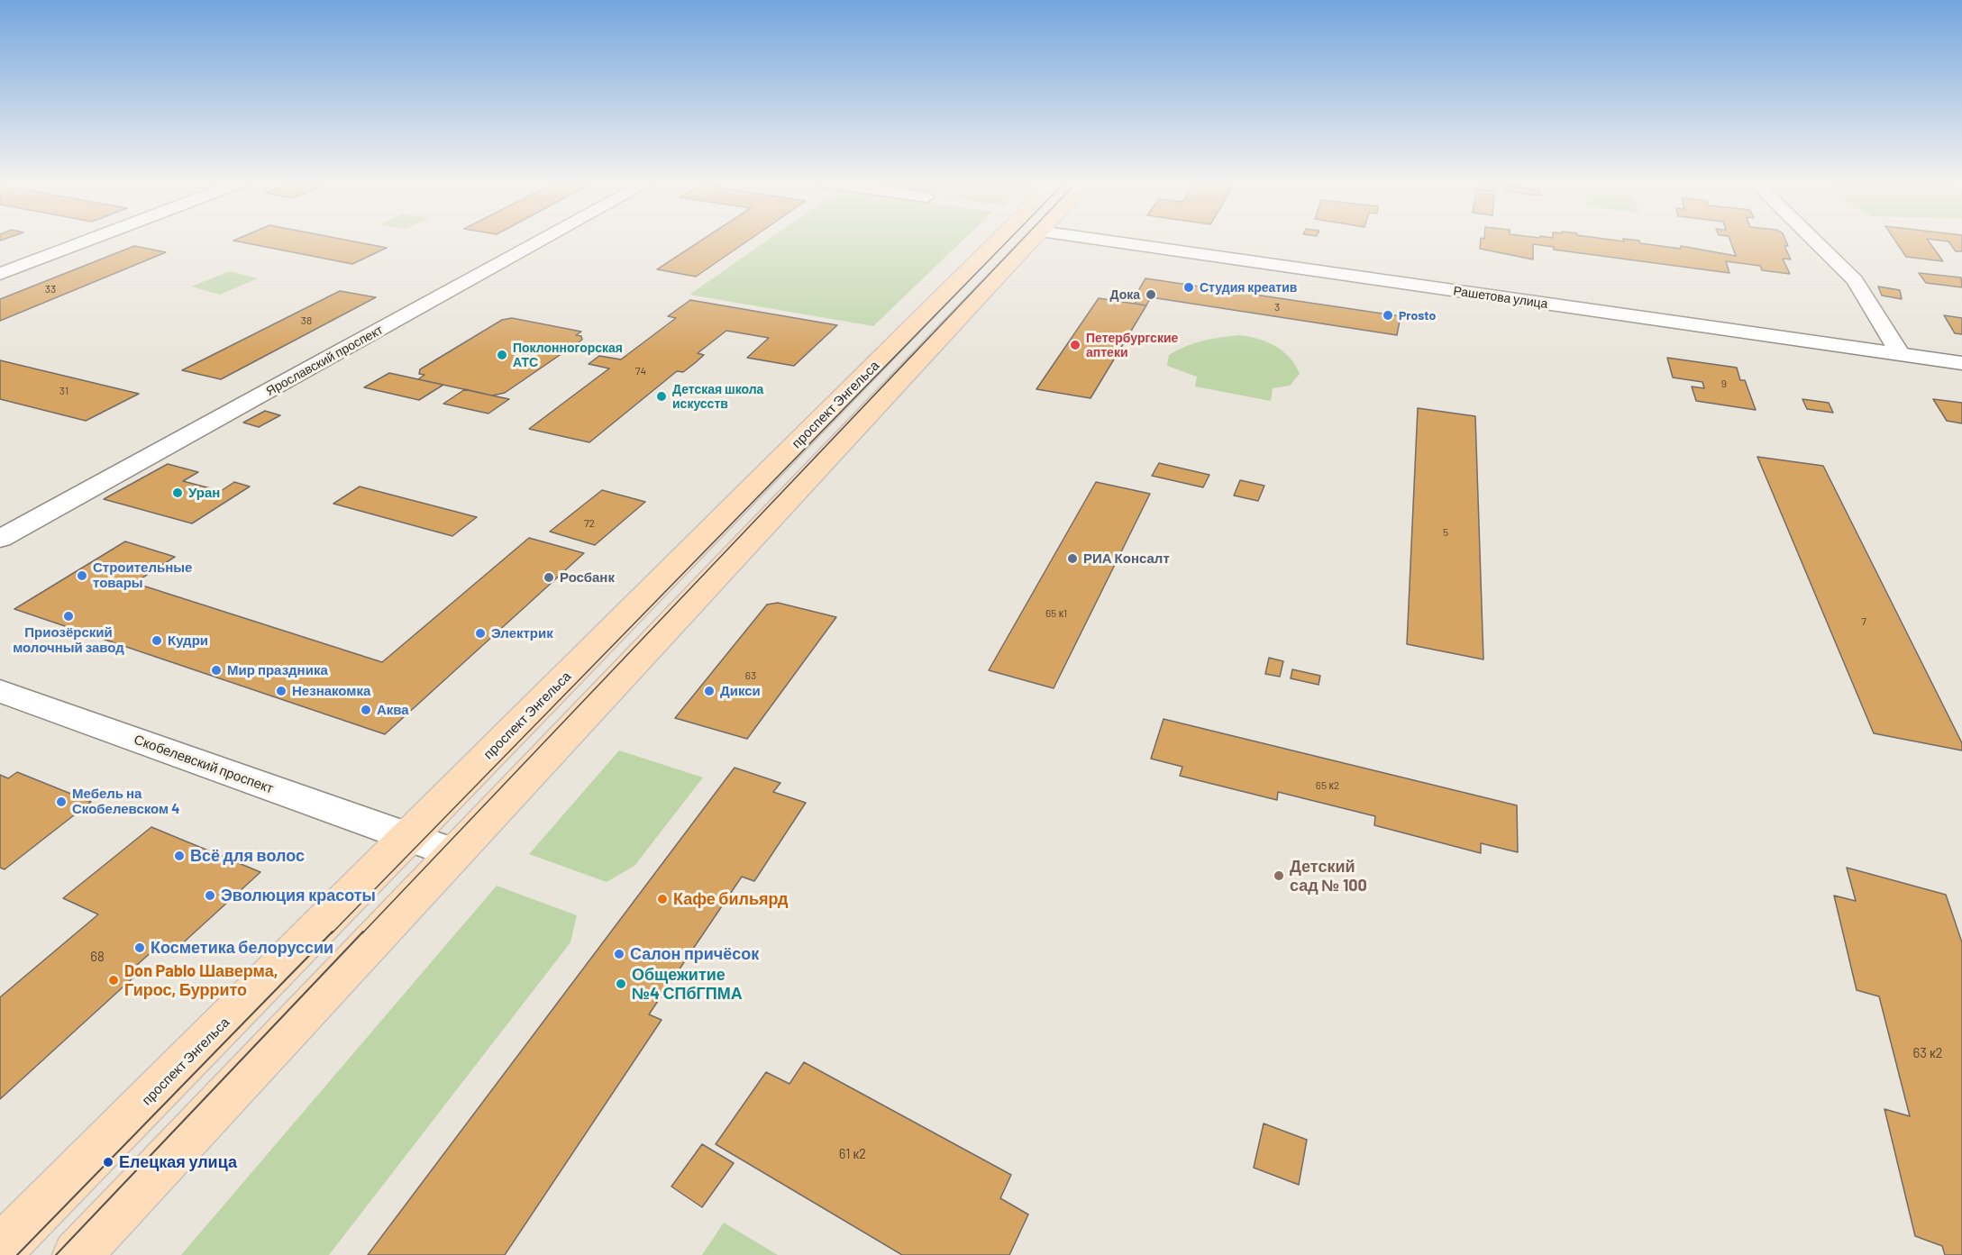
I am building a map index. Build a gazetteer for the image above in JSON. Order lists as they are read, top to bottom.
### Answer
{
  "streets": {
    "main road": ["проспект Энгельса"],
    "street": ["Рашетова улица", "Ярославский проспект", "Скобелевский проспект"]
  },
  "crossings": [
    ["проспект Энгельса", "Скобелевский проспект"]
  ],
  "places": [
    "Студия креатив",
    "Дока",
    "Prosto",
    "Петербургские аптеки",
    "Поклонногорская АТС",
    "Детская школа искусств",
    "Уран",
    "РИА Консалт",
    "Строительные товары",
    "Росбанк",
    "Приозёрский молочный завод",
    "Электрик",
    "Кудри",
    "Мир праздника",
    "Незнакомка",
    "Дикси",
    "Аква",
    "Мебель на Скобелевском 4",
    "Всё для волос",
    "Детский сад № 100",
    "Эволюция красоты",
    "Кафе бильярд",
    "Косметика белоруссии",
    "Салон причёсок",
    "Don Pablo Шаверма, Гирос, Буррито",
    "Общежитие №4 СПбГПМА",
    "Елецкая улица"
  ],
  "house_numbers": [
    "33",
    "3",
    "38",
    "74",
    "9",
    "31",
    "72",
    "5",
    "65 к1",
    "7",
    "63",
    "65 к2",
    "68",
    "63 к2",
    "61 к2"
  ]
}
